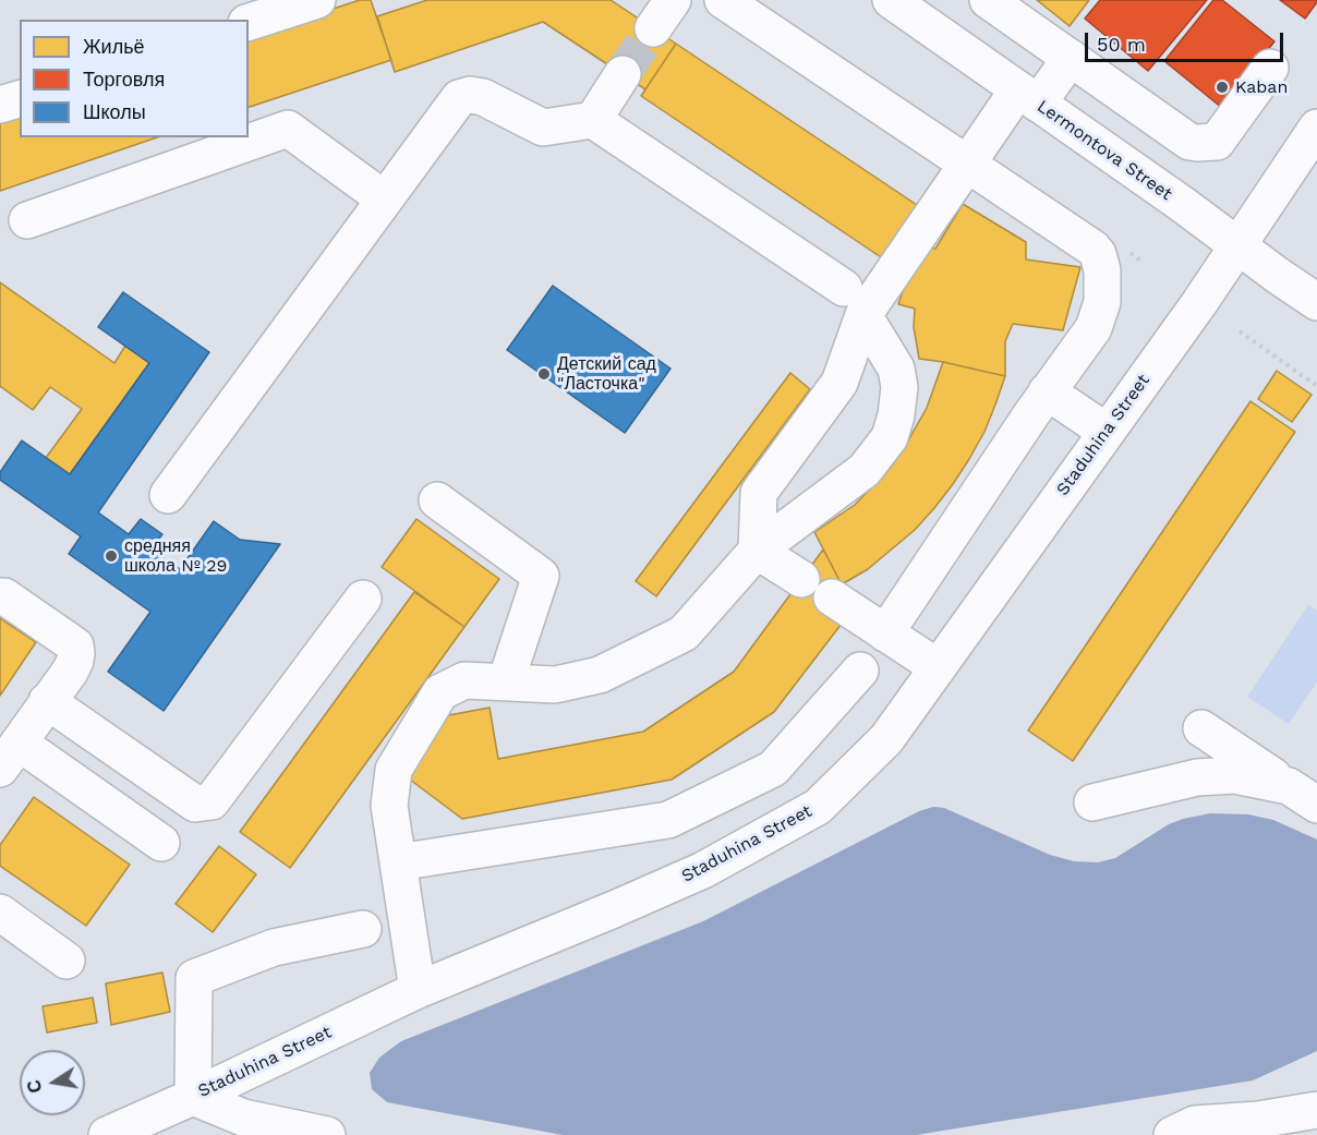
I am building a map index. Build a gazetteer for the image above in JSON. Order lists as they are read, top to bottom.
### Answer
{
  "streets": {
    "street": ["Lermontova Street", "Staduhina Street"]
  },
  "crossings": [
    ["Lermontova Street", "Staduhina Street"]
  ],
  "places": ["Kaban", "Детский сад \"Ласточка\"", "средняя школа № 29"],
  "legend": ["Жильё", "Торговля", "Школы"],
  "scale_bar": "50 m",
  "north": "left"
}
